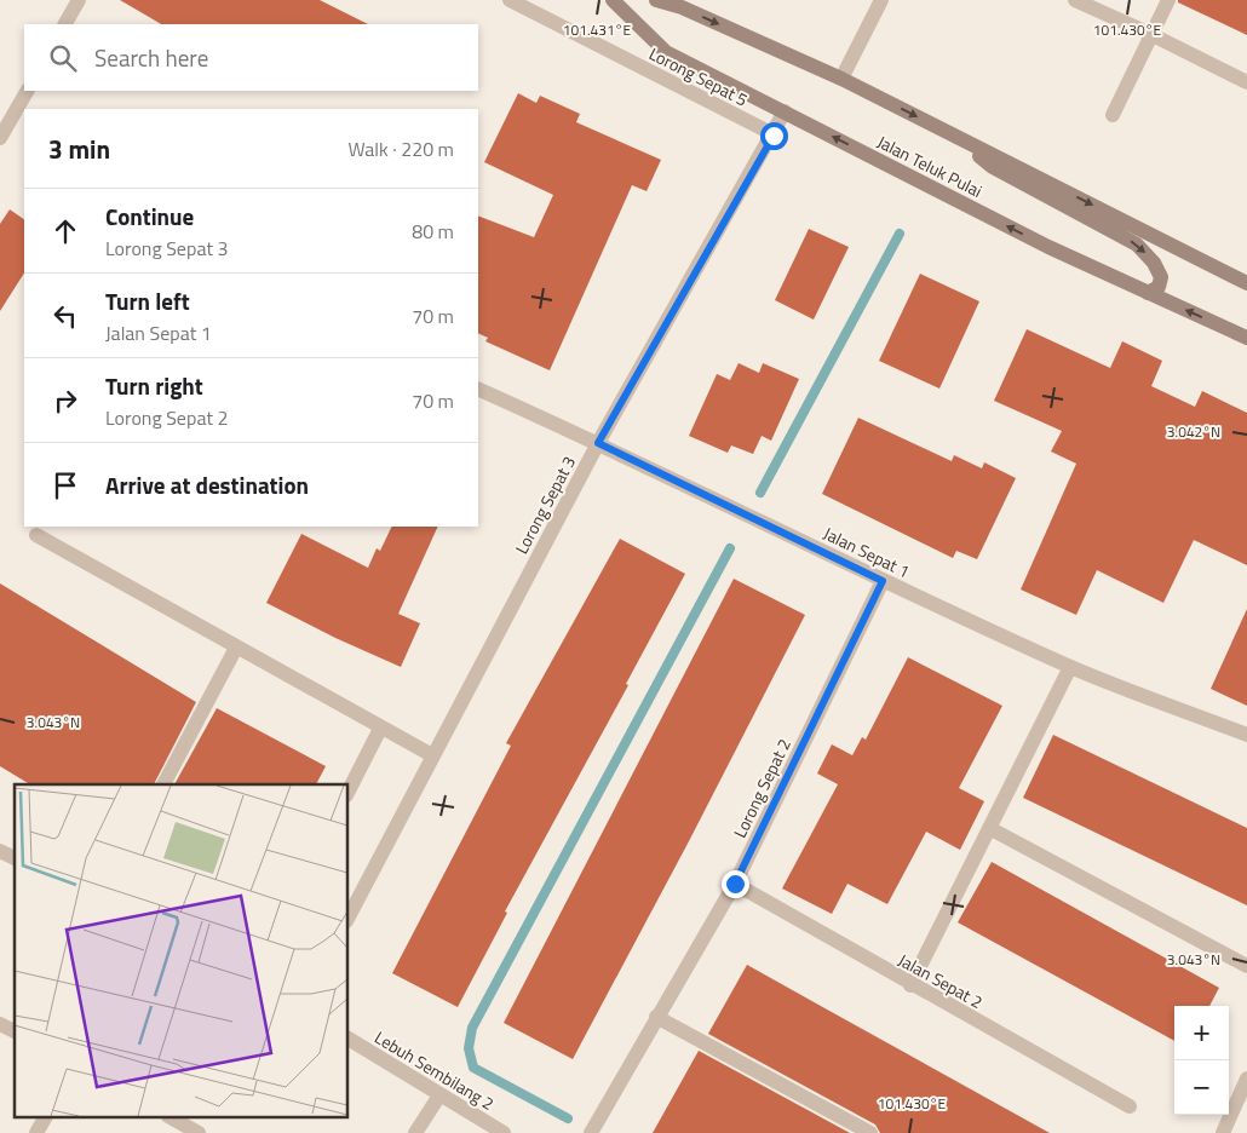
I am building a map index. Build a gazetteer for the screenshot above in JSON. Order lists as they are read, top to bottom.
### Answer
{
  "streets": {
    "main road": ["Jalan Teluk Pulai"],
    "street": [
      "Lorong Sepat 5",
      "Lorong Sepat 3",
      "Jalan Sepat 1",
      "Lorong Sepat 2",
      "Jalan Sepat 2",
      "Lebuh Sembilang 2"
    ]
  },
  "crossings": [
    ["Lorong Sepat 5", "Lorong Sepat 3"],
    ["Jalan Teluk Pulai", "Lorong Sepat 3"],
    ["Lorong Sepat 3", "Jalan Sepat 1"],
    ["Jalan Sepat 1", "Lorong Sepat 2"],
    ["Lorong Sepat 2", "Jalan Sepat 2"]
  ],
  "page": {
    "search": "Search here",
    "heading": ["3 min", "Walk · 220 m"],
    "list": [
      ["Continue", "Lorong Sepat 3", "80 m"],
      ["Turn left", "Jalan Sepat 1", "70 m"],
      ["Turn right", "Lorong Sepat 2", "70 m"],
      "Arrive at destination"
    ],
    "map_buttons": ["+", "−"]
  },
  "coordinates": [
    "101.431°E",
    "101.430°E",
    "3.042°N",
    "3.043°N"
  ]
}
